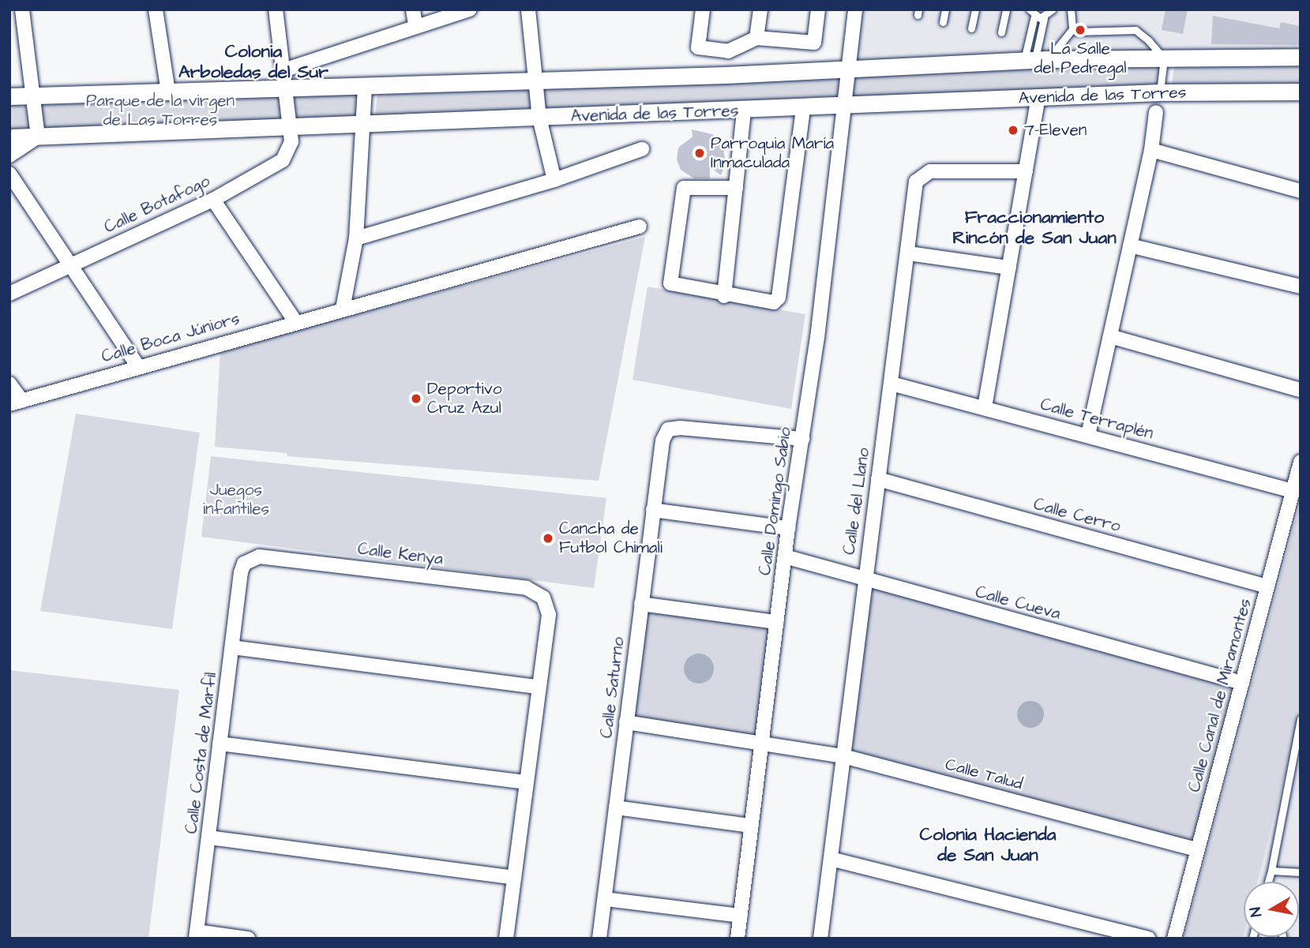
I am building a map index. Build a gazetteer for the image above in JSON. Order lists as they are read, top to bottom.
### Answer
{
  "streets": {
    "street": [
      "Avenida de las Torres",
      "Calle Botafogo",
      "Calle Boca Júniors",
      "Calle Terraplén",
      "Calle Domingo Sabio",
      "Calle del Llano",
      "Calle Cerro",
      "Calle Kenya",
      "Calle Cueva",
      "Calle Saturno",
      "Calle Canal de Miramontes",
      "Calle Costa de Marfil",
      "Calle Talud"
    ]
  },
  "crossings": [
    ["Avenida de las Torres", "Calle Botafogo"],
    ["Avenida de las Torres", "Calle Domingo Sabio"],
    ["Calle Terraplén", "Calle del Llano"],
    ["Calle Terraplén", "Calle Canal de Miramontes"],
    ["Calle Domingo Sabio", "Calle Cueva"],
    ["Calle Domingo Sabio", "Calle Saturno"],
    ["Calle Domingo Sabio", "Calle Talud"],
    ["Calle del Llano", "Calle Cerro"],
    ["Calle del Llano", "Calle Cueva"],
    ["Calle del Llano", "Calle Talud"],
    ["Calle Cerro", "Calle Canal de Miramontes"],
    ["Calle Kenya", "Calle Costa de Marfil"],
    ["Calle Cueva", "Calle Canal de Miramontes"],
    ["Calle Saturno", "Calle Talud"],
    ["Calle Canal de Miramontes", "Calle Talud"]
  ],
  "districts": ["Colonia Arboledas del Sur", "Fraccionamiento Rincón de San Juan", "Colonia Hacienda de San Juan"],
  "parks": ["Parque de la virgen de Las Torres", "Juegos infantiles"],
  "places": [
    "La Salle del Pedregal",
    "7-Eleven",
    "Parroquia María Inmaculada",
    "Deportivo Cruz Azul",
    "Cancha de Futbol Chimali"
  ],
  "north": "left"
}
